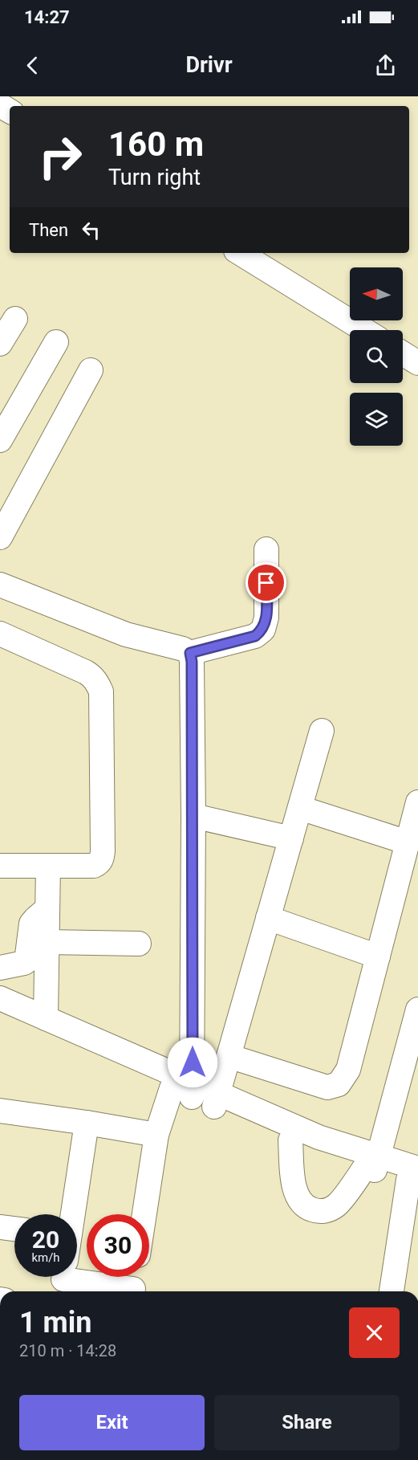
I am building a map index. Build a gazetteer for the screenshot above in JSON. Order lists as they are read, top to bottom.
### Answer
{
  "north": "left",
  "page": {
    "status": "14:27",
    "header": "Drivr",
    "turn": ["160 m", "Turn right"],
    "then": "Then",
    "speed": "20 km/h",
    "limit": "30",
    "heading": ["1 min", "210 m · 14:28"],
    "buttons": ["Exit", "Share"]
  }
}
